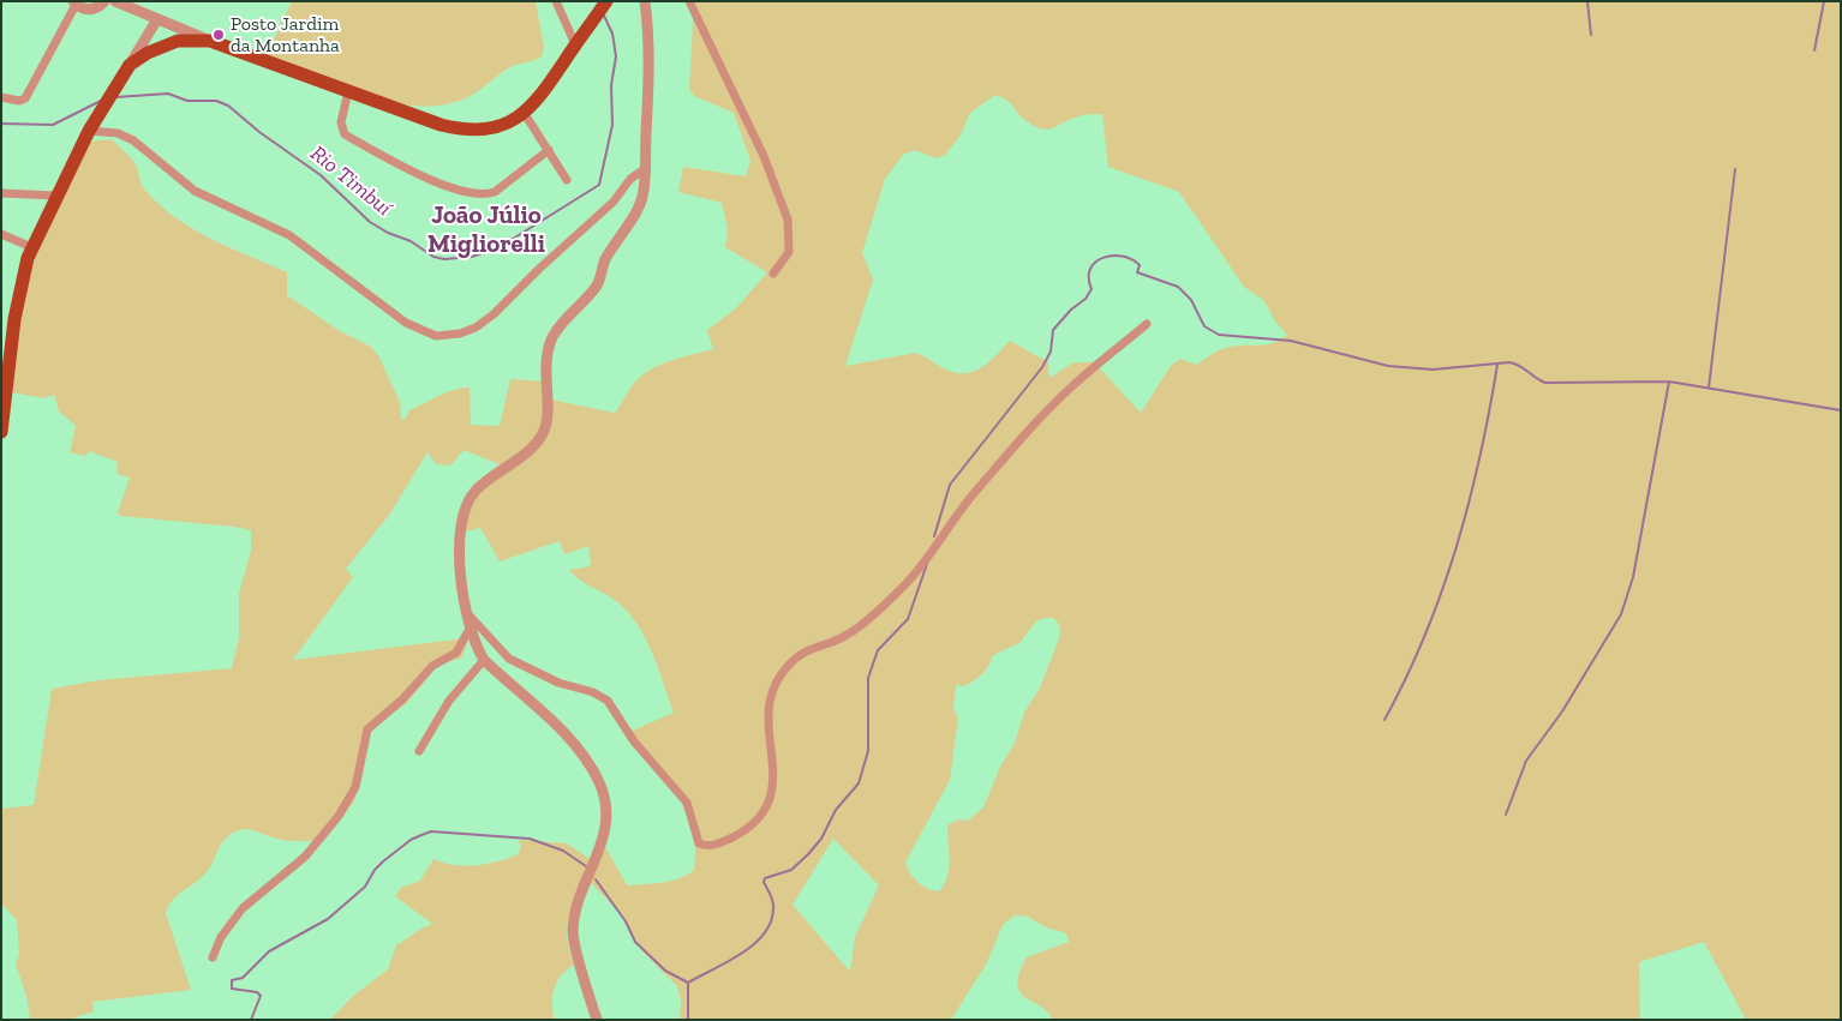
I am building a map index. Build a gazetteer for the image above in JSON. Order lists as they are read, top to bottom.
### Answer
{
  "districts": ["João Júlio Migliorelli"],
  "water": ["Rio Timbuí"],
  "places": ["Posto Jardim da Montanha"]
}
